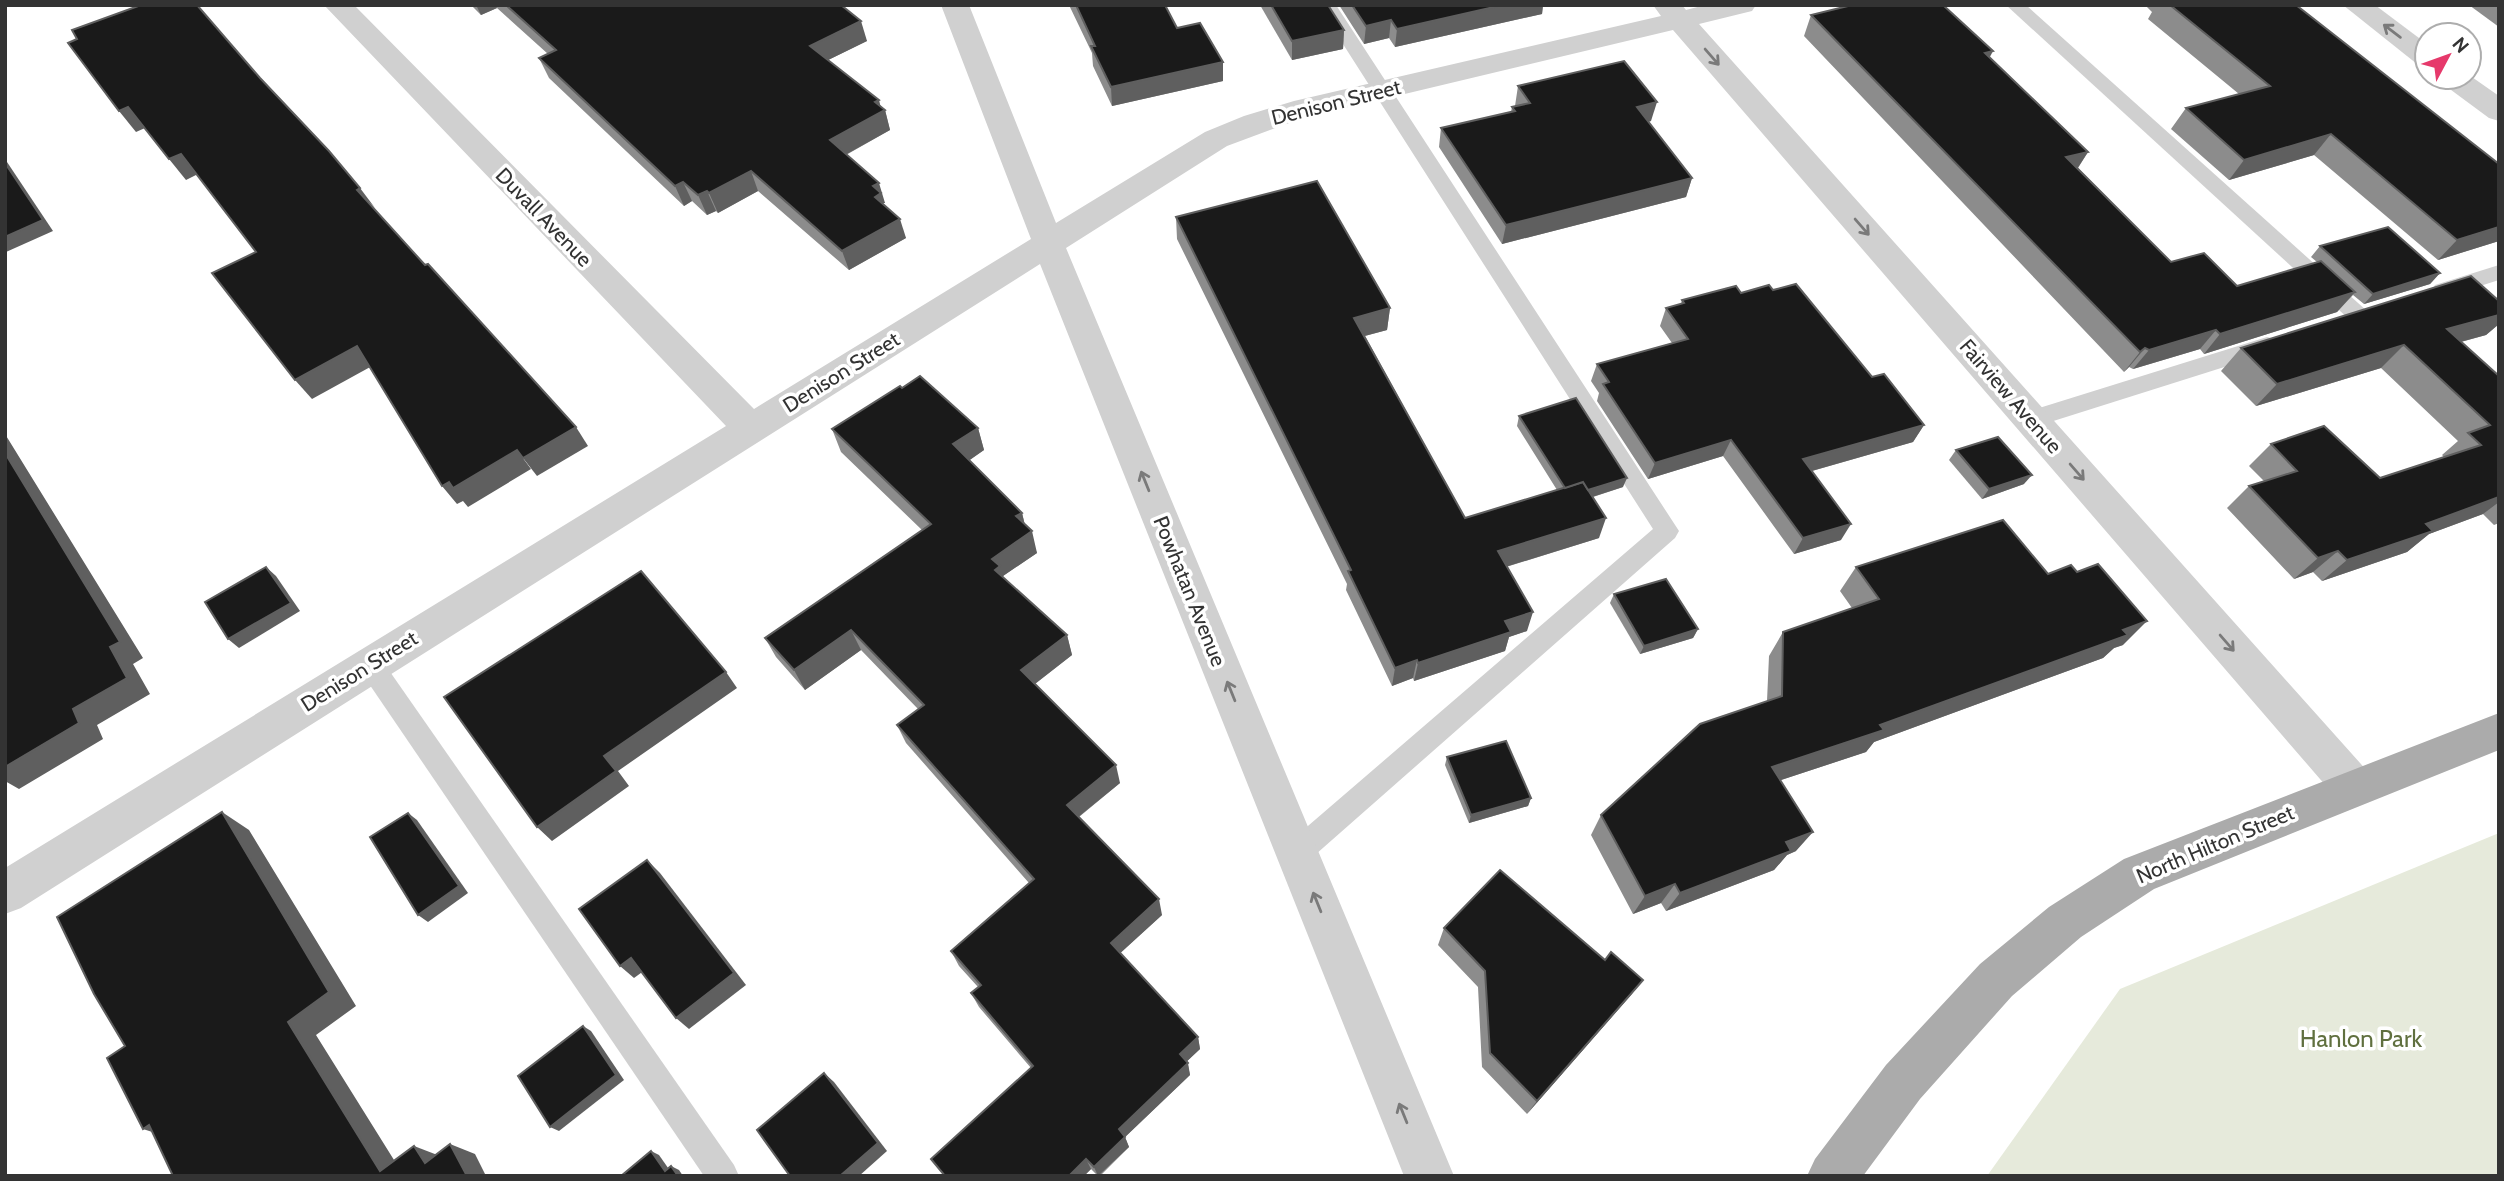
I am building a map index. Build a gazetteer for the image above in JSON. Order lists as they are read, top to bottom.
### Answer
{
  "streets": {
    "main road": ["North Hilton Street"],
    "street": [
      "Denison Street",
      "Duvall Avenue",
      "Fairview Avenue",
      "Powhatan Avenue"
    ]
  },
  "crossings": [
    ["Denison Street", "Duvall Avenue"],
    ["Denison Street", "Fairview Avenue"],
    ["Denison Street", "Powhatan Avenue"],
    ["Fairview Avenue", "North Hilton Street"]
  ],
  "one_way": ["Fairview Avenue", "Powhatan Avenue"],
  "parks": ["Hanlon Park"],
  "north": "top right"
}
